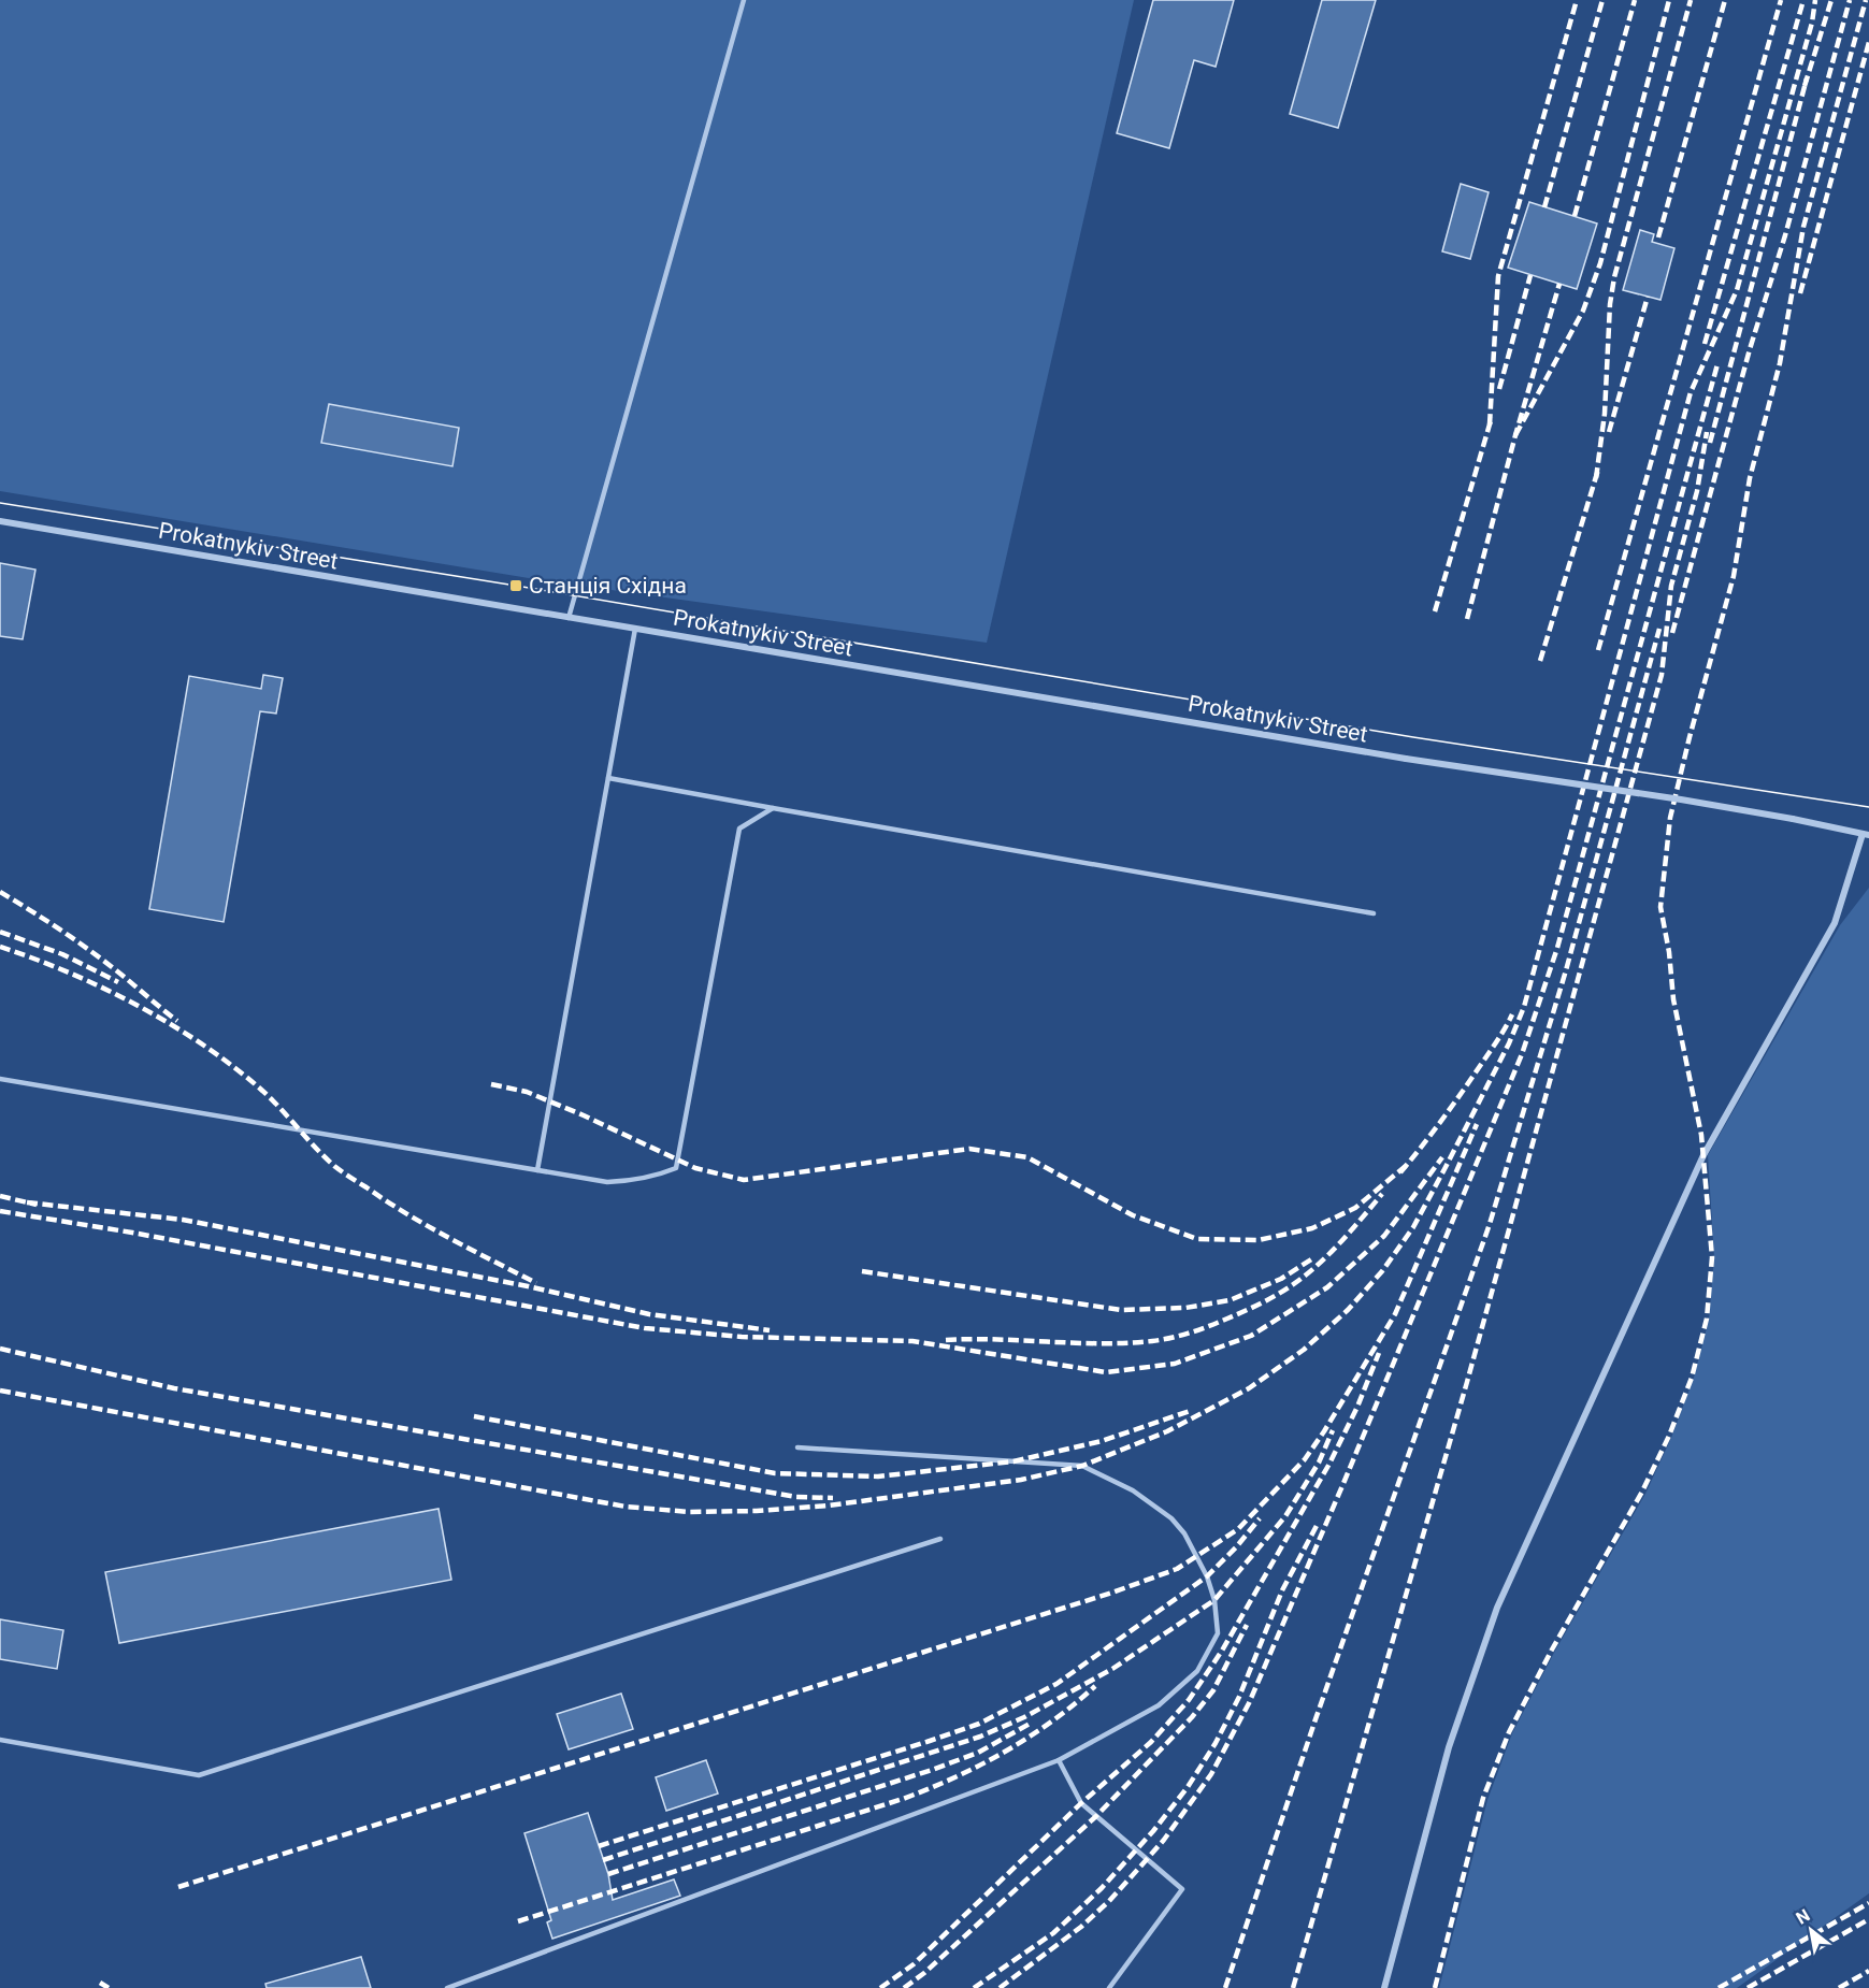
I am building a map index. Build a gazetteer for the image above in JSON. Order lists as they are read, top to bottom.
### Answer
{
  "streets": {
    "street": ["Prokatnykiv Street"]
  },
  "places": {
    "transit": ["Станція Східна"]
  },
  "north": "top left"
}
